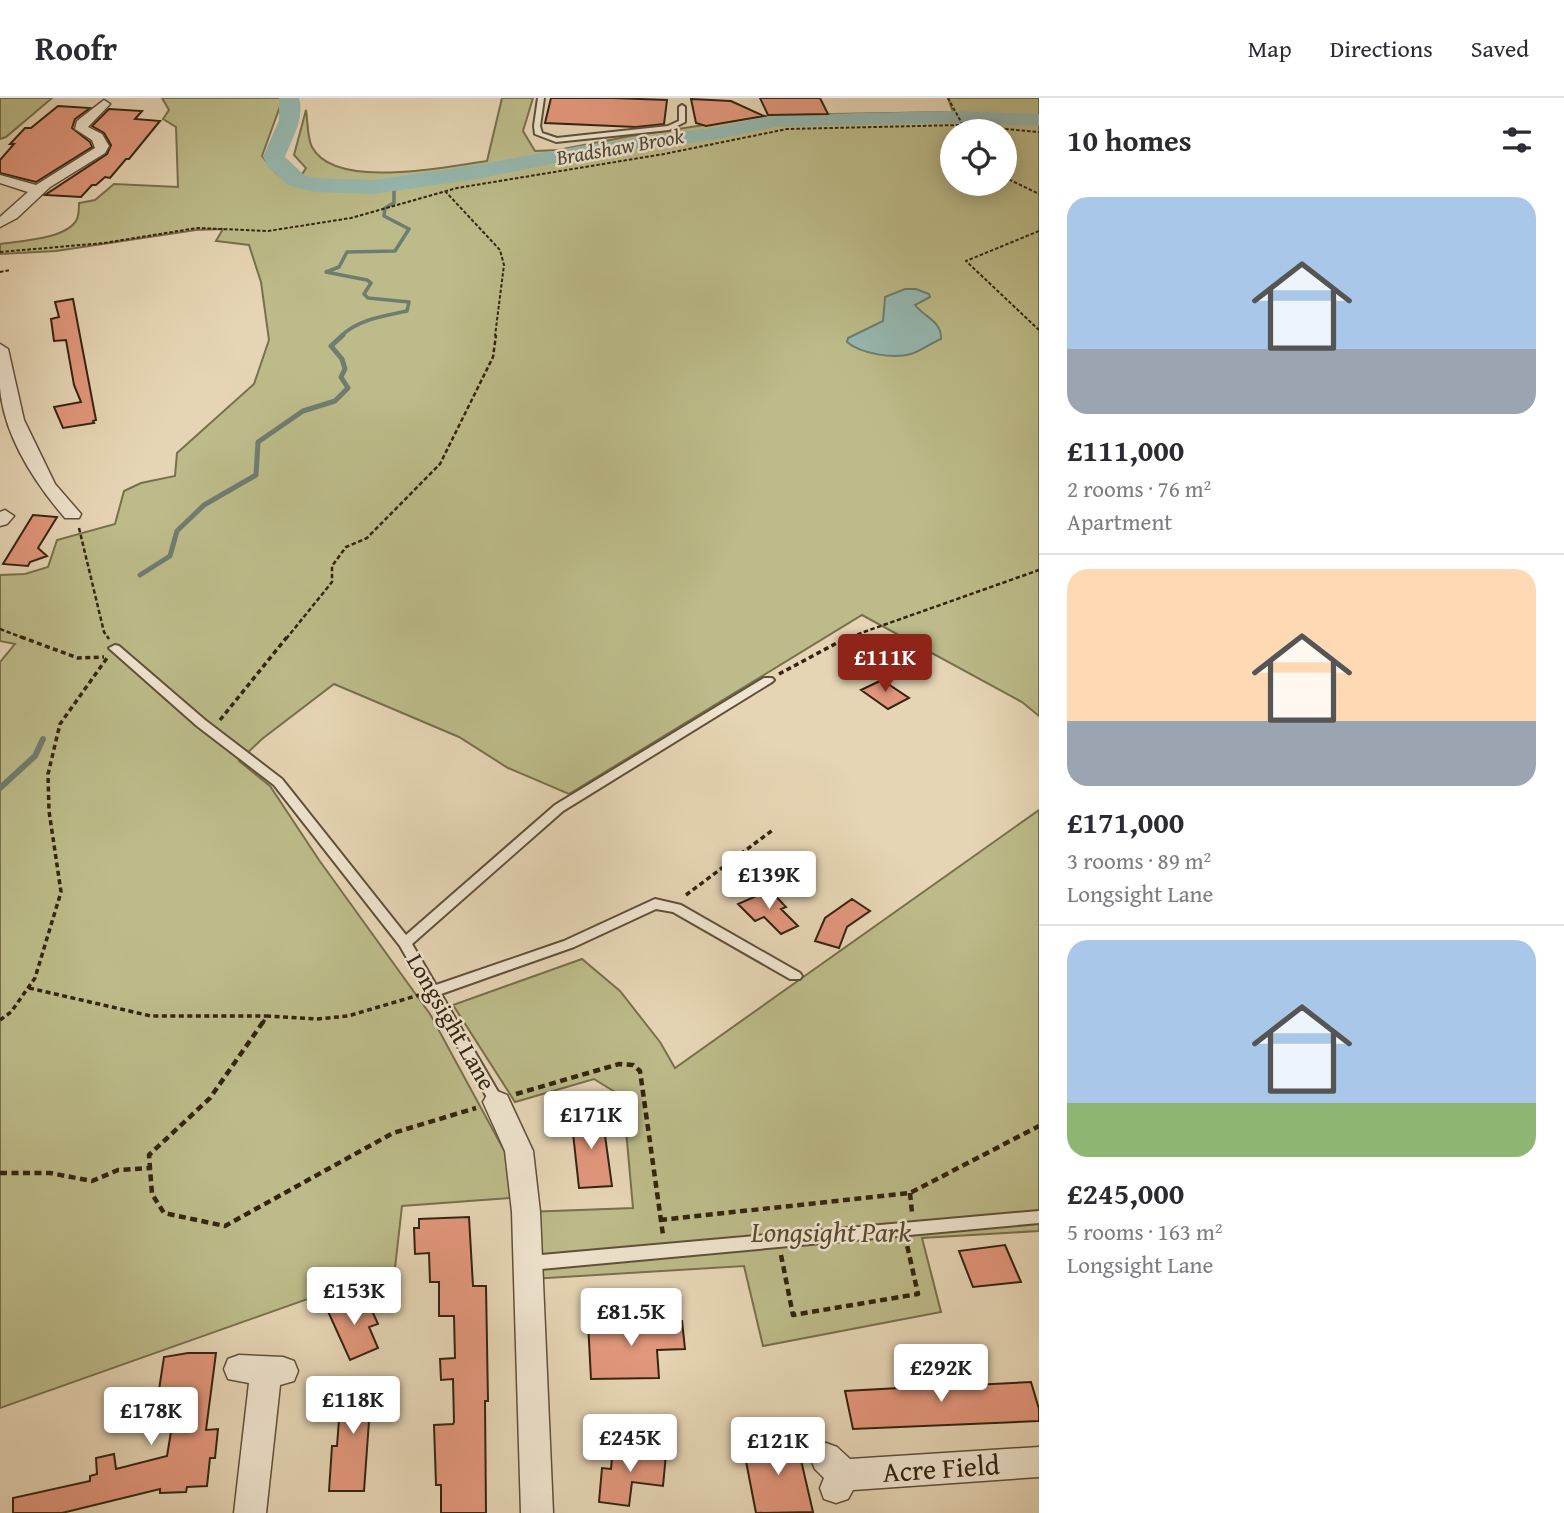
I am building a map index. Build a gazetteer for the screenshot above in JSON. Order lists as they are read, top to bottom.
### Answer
{
  "streets": {
    "street": ["Longsight Lane", "Acre Field"]
  },
  "water": ["Bradshaw Brook"],
  "parks": ["Longsight Park"],
  "page": {
    "header": "Roofr",
    "nav": ["Map", "Directions", "Saved"],
    "heading": "10 homes",
    "list": [
      {
        "name": "£111,000",
        "note": "2 rooms · 76 m² · Apartment"
      },
      {
        "name": "£171,000",
        "note": "3 rooms · 89 m² · Longsight Lane"
      },
      {
        "name": "£245,000",
        "note": "5 rooms · 163 m² · Longsight Lane"
      }
    ],
    "price": [
      "£111K",
      "£139K",
      "£171K",
      "£153K",
      "£81.5K",
      "£292K",
      "£118K",
      "£178K",
      "£245K",
      "£121K"
    ]
  }
}
